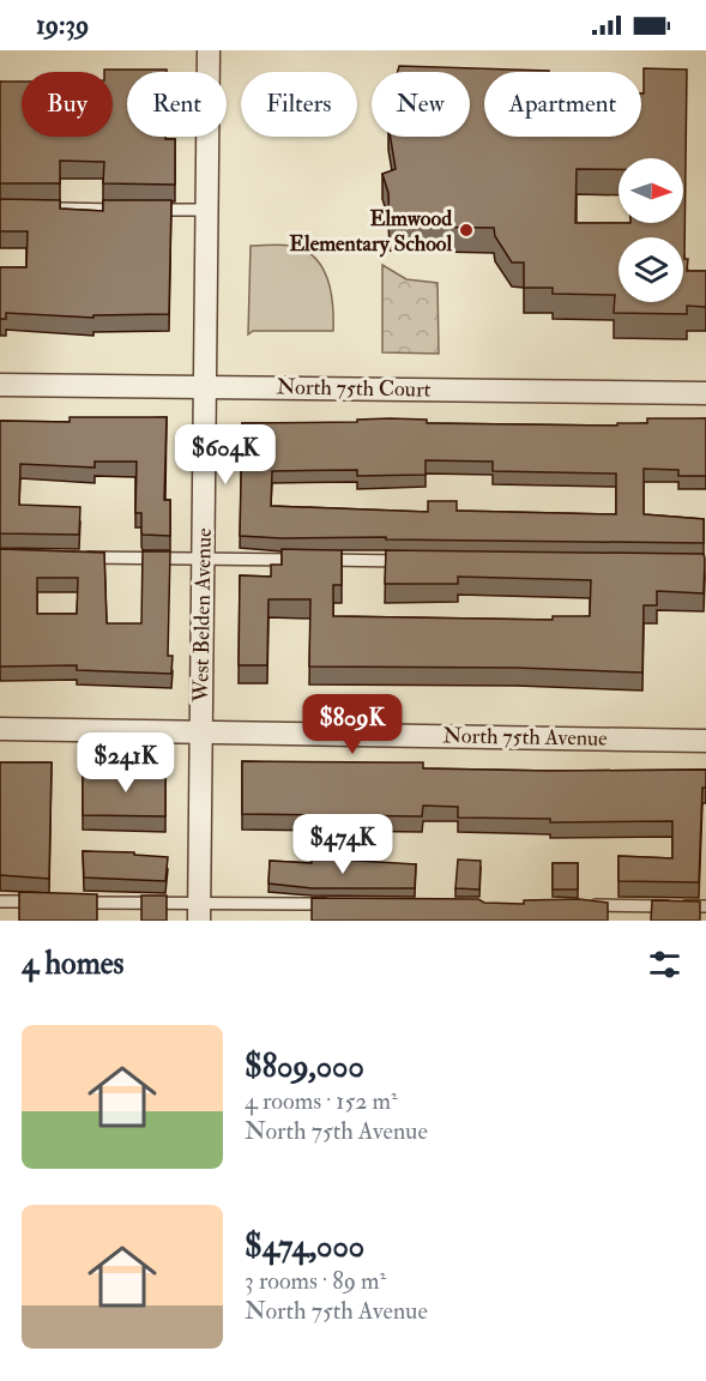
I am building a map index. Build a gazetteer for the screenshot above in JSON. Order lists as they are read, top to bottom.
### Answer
{
  "streets": {
    "street": ["North 75th Court", "West Belden Avenue", "North 75th Avenue"]
  },
  "crossings": [
    ["North 75th Court", "West Belden Avenue"],
    ["West Belden Avenue", "North 75th Avenue"]
  ],
  "places": ["Elmwood Elementary School"],
  "north": "right",
  "page": {
    "status": "19:39",
    "chip": [
      "Buy",
      "Rent",
      "Filters",
      "New",
      "Apartment"
    ],
    "price": [
      "$604K",
      "$809K",
      "$241K",
      "$474K"
    ],
    "heading": "4 homes",
    "list": [
      {
        "name": "$809,000",
        "note": "4 rooms · 152 m² · North 75th Avenue"
      },
      {
        "name": "$474,000",
        "note": "3 rooms · 89 m² · North 75th Avenue"
      }
    ]
  }
}
